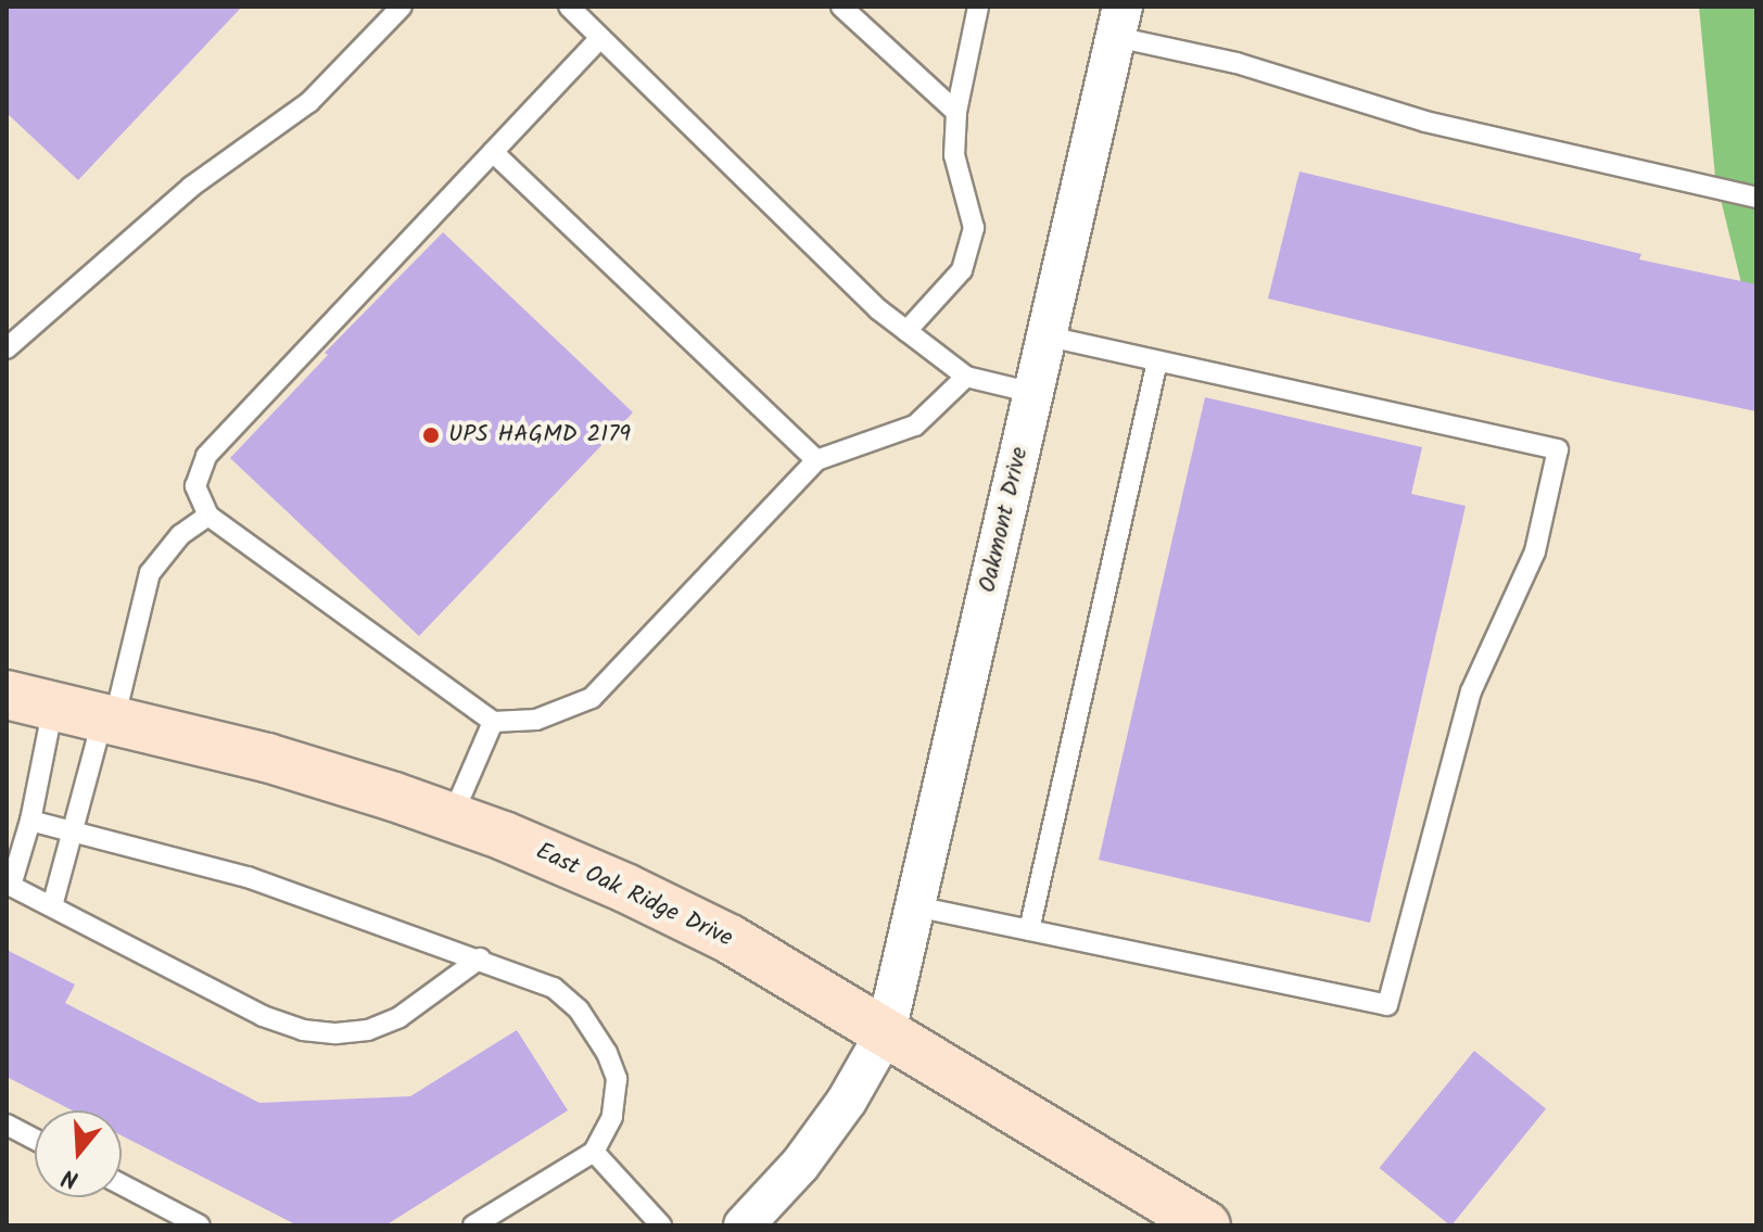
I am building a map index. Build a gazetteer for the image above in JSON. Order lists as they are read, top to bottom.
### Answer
{
  "streets": {
    "main road": ["East Oak Ridge Drive"],
    "street": ["Oakmont Drive"]
  },
  "crossings": [
    ["Oakmont Drive", "East Oak Ridge Drive"]
  ],
  "places": ["UPS HAGMD 2179"],
  "north": "bottom"
}
